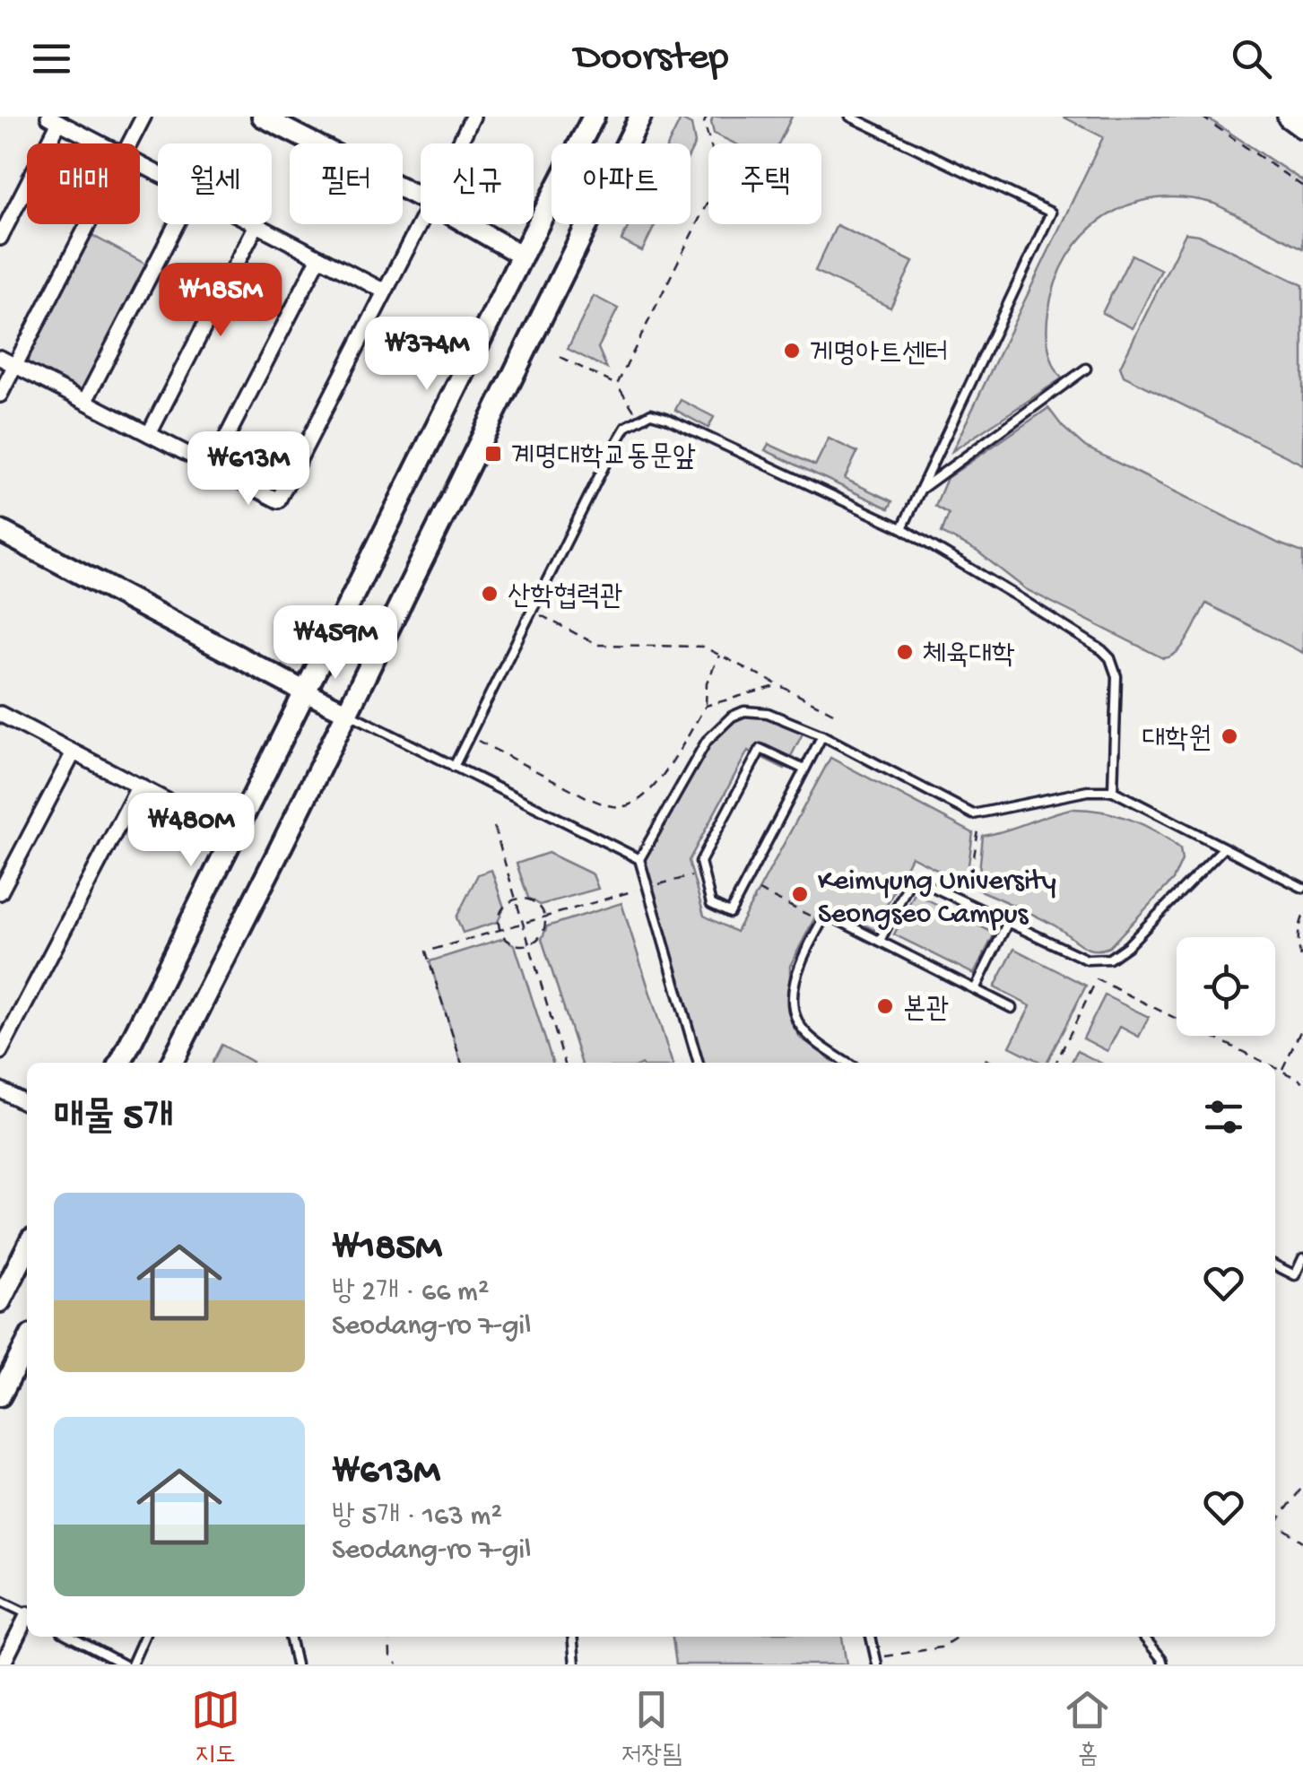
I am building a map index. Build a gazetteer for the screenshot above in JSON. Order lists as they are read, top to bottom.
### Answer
{
  "places": {
    "other": [
      "게명아트센터",
      "산학협력관",
      "체육대학",
      "대학원",
      "Keimyung University Seongseo Campus",
      "본관"
    ],
    "transit": ["계명대학교동문앞"]
  },
  "page": {
    "header": "Doorstep",
    "chip": [
      "매매",
      "월세",
      "필터",
      "신규",
      "아파트",
      "주택"
    ],
    "price": [
      "₩185M",
      "₩374M",
      "₩613M",
      "₩459M",
      "₩480M"
    ],
    "heading": "매물 5개",
    "list": [
      {
        "name": "₩185M",
        "note": "방 2개 · 66 m² · Seodang-ro 7-gil"
      },
      {
        "name": "₩613M",
        "note": "방 5개 · 163 m² · Seodang-ro 7-gil"
      }
    ],
    "tabs": ["지도", "저장됨", "홈"]
  }
}
